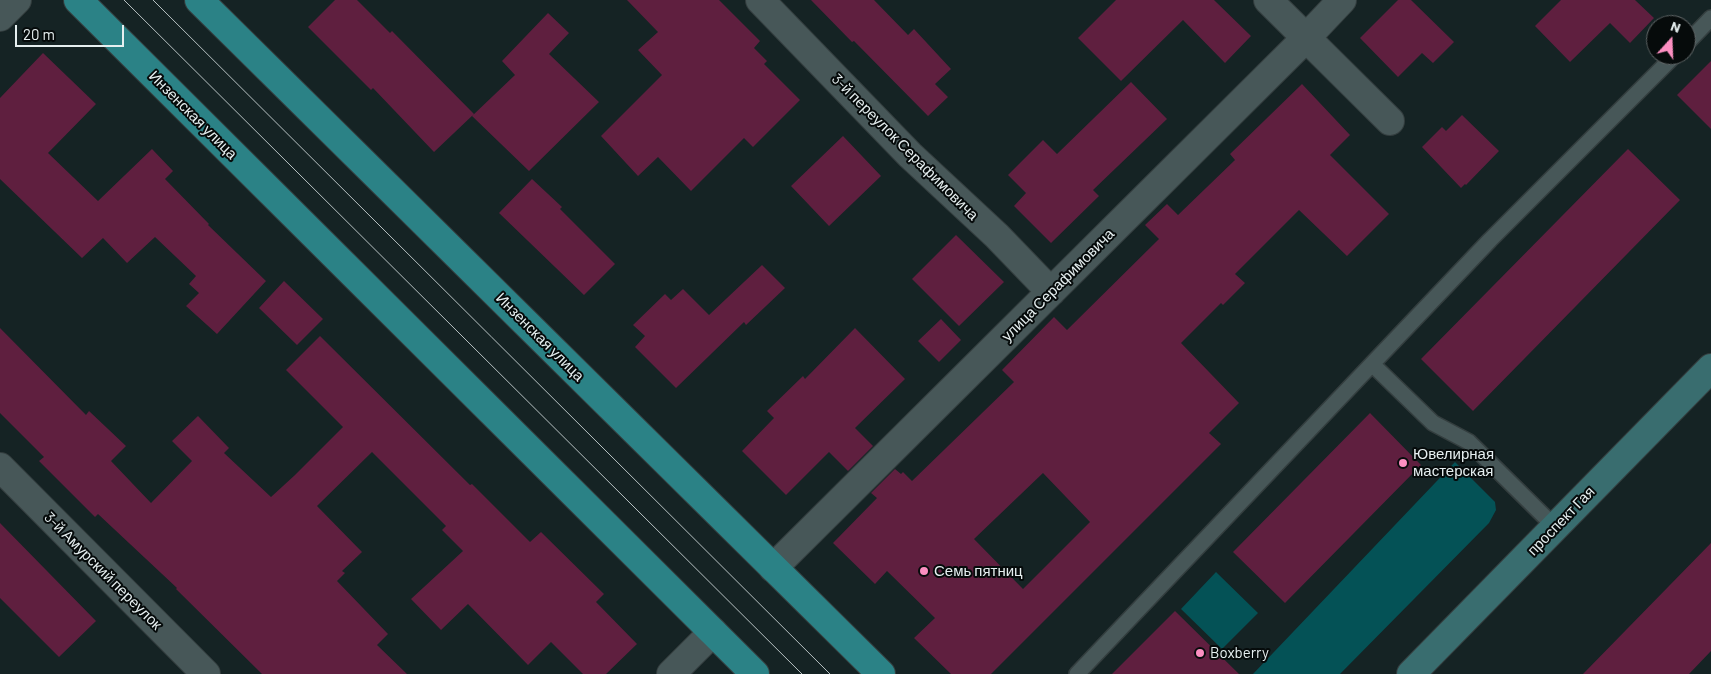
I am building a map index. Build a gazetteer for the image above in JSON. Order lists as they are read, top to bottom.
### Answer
{
  "streets": {
    "main road": ["Инзенская улица", "проспект Гая"],
    "street": ["3-й переулок Серафимовича", "улица Серафимовича", "3-й Амурский переулок"]
  },
  "crossings": [
    ["Инзенская улица", "улица Серафимовича"],
    ["3-й переулок Серафимовича", "улица Серафимовича"]
  ],
  "places": ["Ювелирная мастерская", "Семь пятниц", "Boxberry"],
  "scale_bar": "20 m",
  "north": "top"
}
